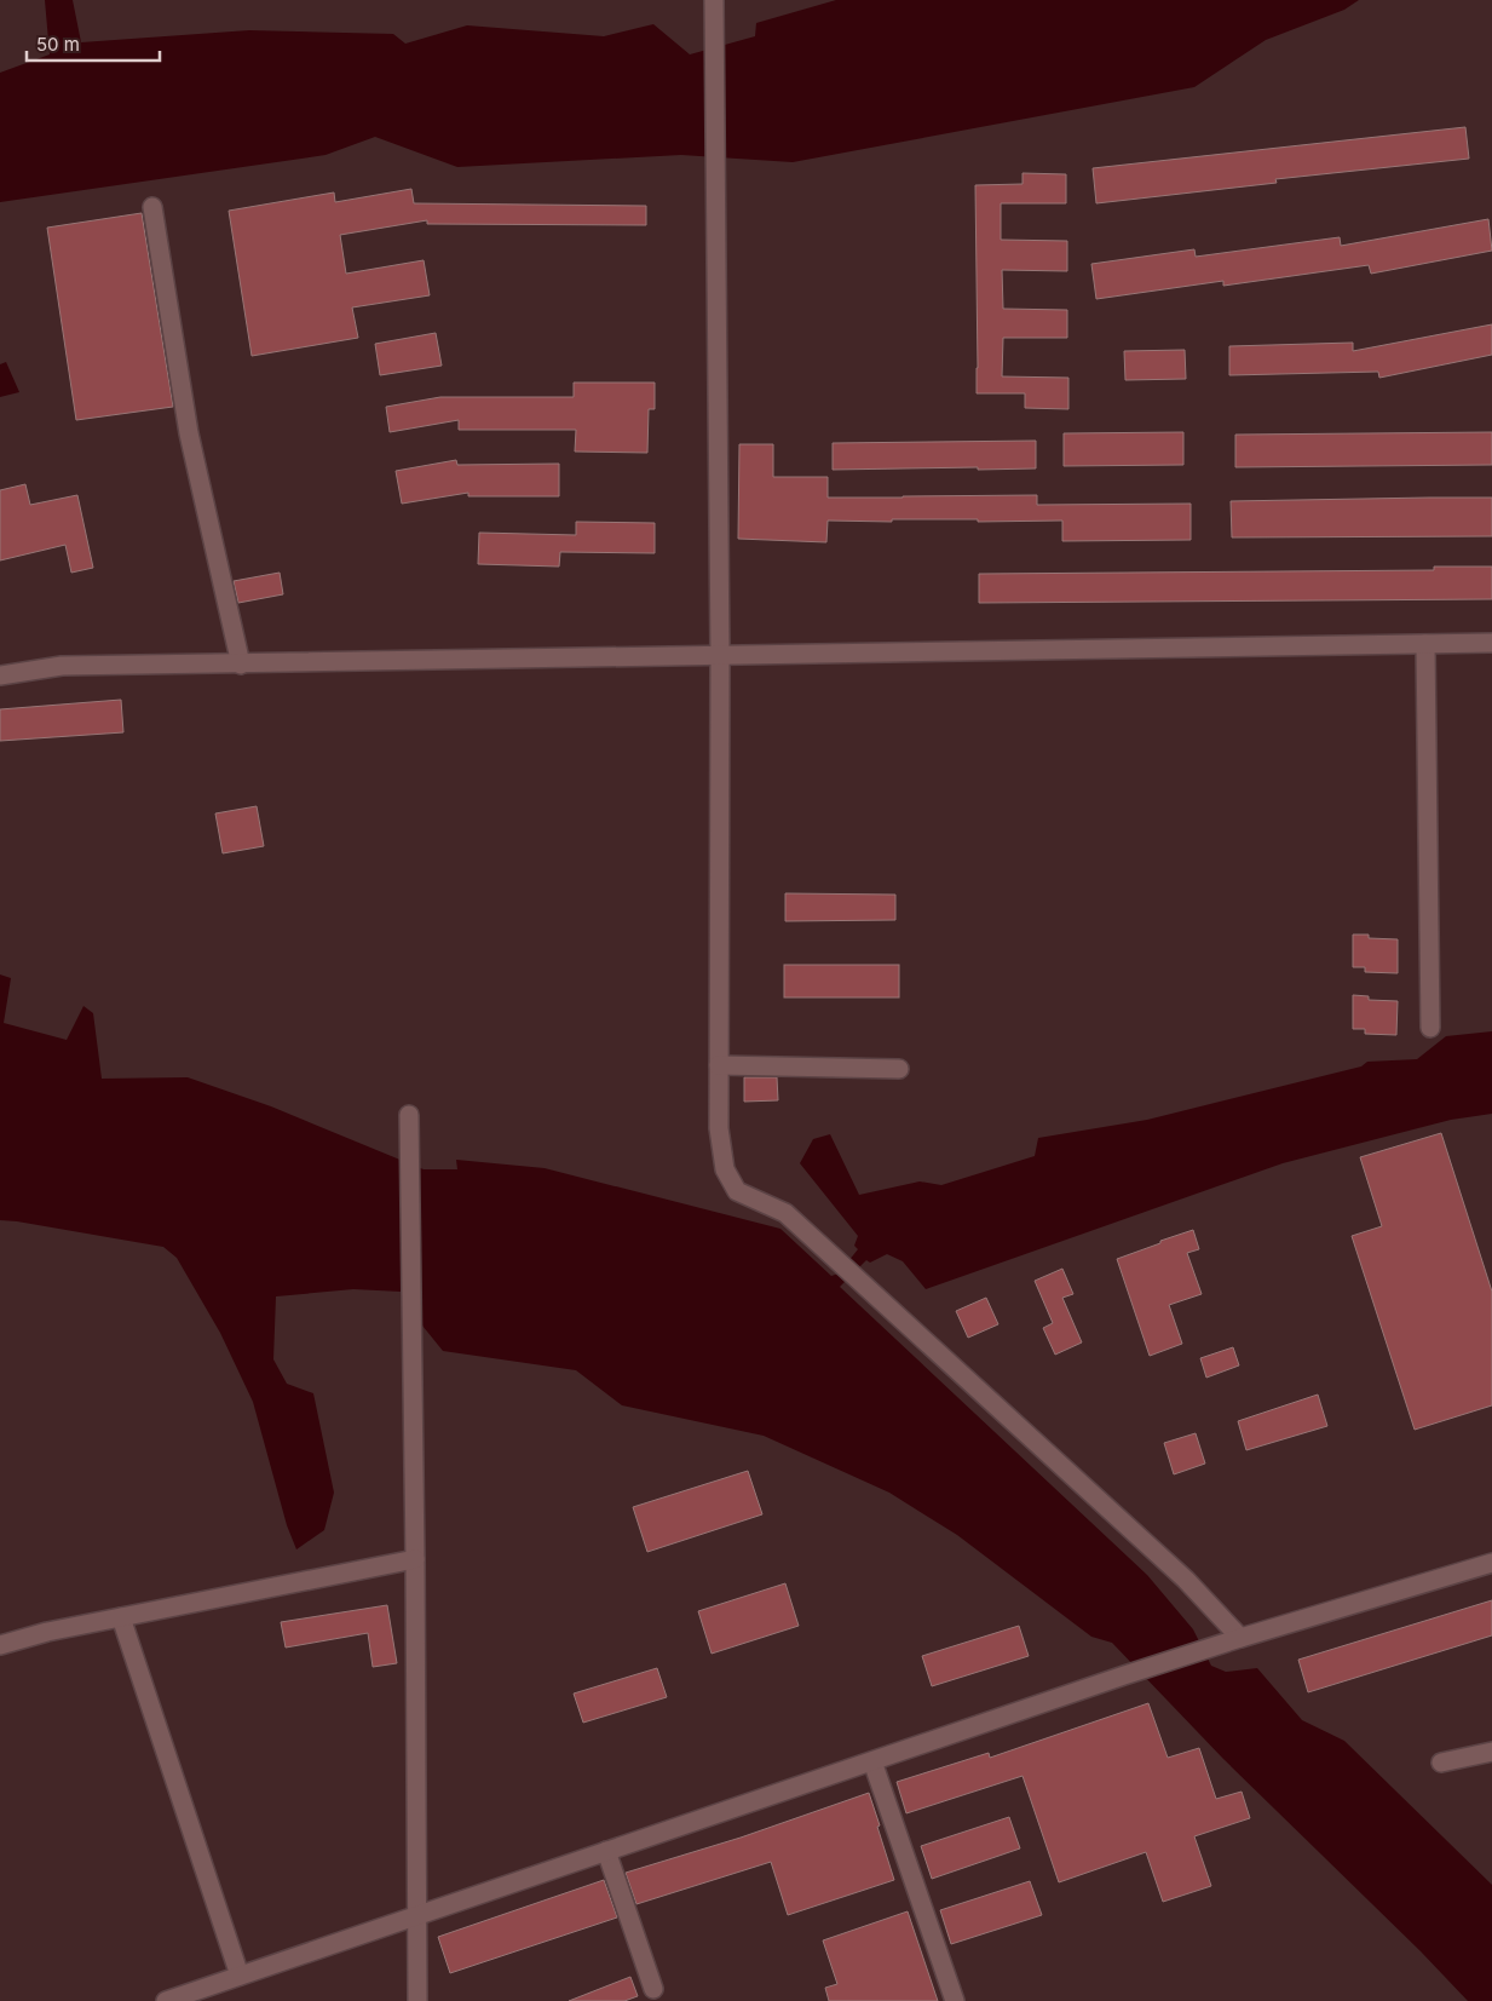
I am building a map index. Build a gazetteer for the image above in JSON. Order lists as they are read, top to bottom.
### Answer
{
  "scale_bar": "50 m"
}
